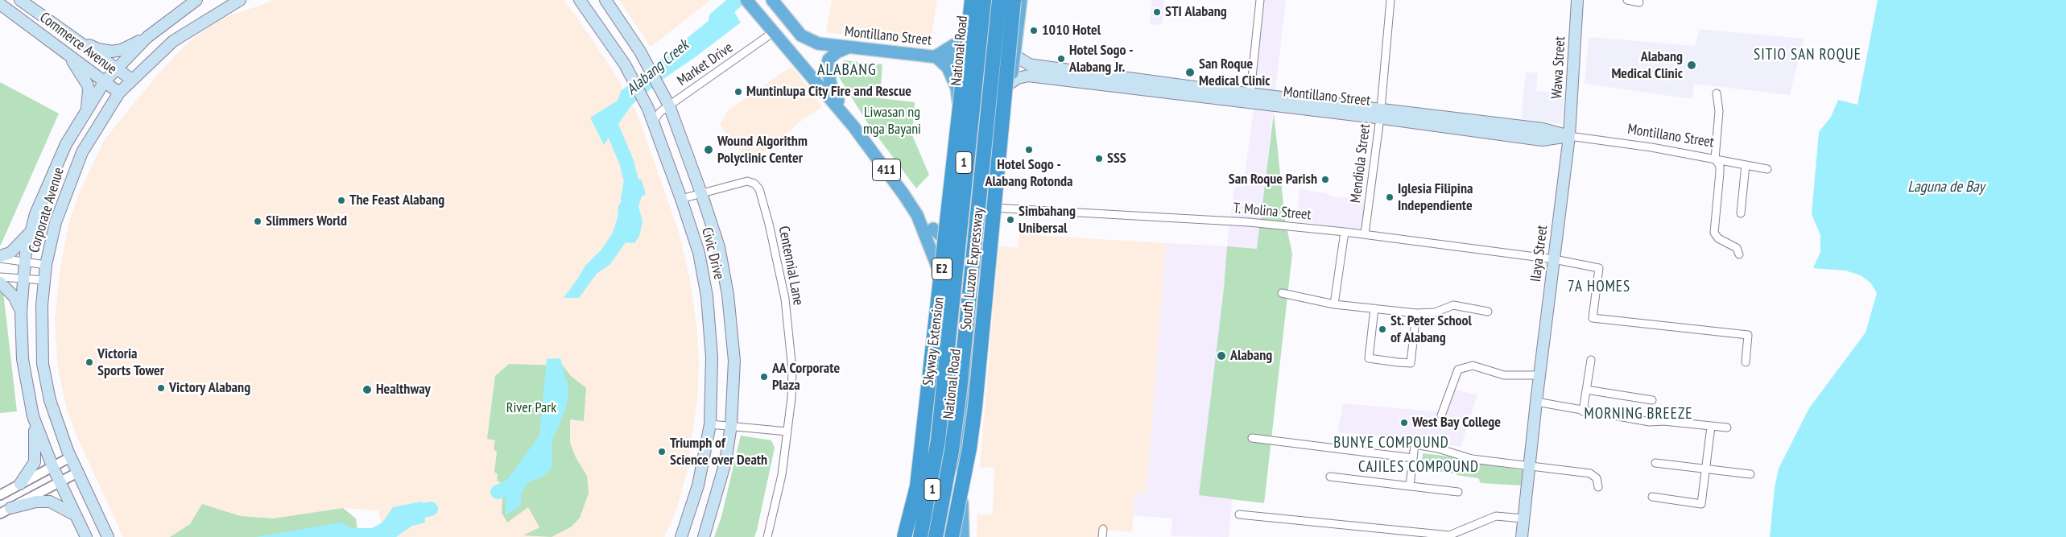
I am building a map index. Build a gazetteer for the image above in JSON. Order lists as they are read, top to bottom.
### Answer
{
  "streets": {
    "highway": [
      "Montillano Street",
      "National Road",
      "1",
      "411",
      "E2",
      "South Luzon Expressway",
      "Skyway Extension"
    ],
    "main road": [
      "Commerce Avenue",
      "Wawa Street",
      "Corporate Avenue",
      "Civic Drive",
      "Ilaya Street"
    ],
    "street": [
      "Market Drive",
      "Mendiola Street",
      "T. Molina Street",
      "Centennial Lane"
    ]
  },
  "crossings": [
    ["Montillano Street", "National Road"],
    ["Montillano Street", "Wawa Street"],
    ["Montillano Street", "Mendiola Street"],
    ["Montillano Street", "Ilaya Street"],
    ["Commerce Avenue", "Corporate Avenue"],
    ["National Road", "411"],
    ["National Road", "T. Molina Street"],
    ["National Road", "South Luzon Expressway"],
    ["Market Drive", "411"],
    ["Market Drive", "Civic Drive"],
    ["Wawa Street", "Ilaya Street"],
    ["Mendiola Street", "T. Molina Street"],
    ["T. Molina Street", "Ilaya Street"],
    ["Civic Drive", "Centennial Lane"]
  ],
  "districts": [
    "SITIO SAN ROQUE",
    "ALABANG",
    "7A HOMES",
    "MORNING BREEZE",
    "BUNYE COMPOUND",
    "CAJILES COMPOUND"
  ],
  "water": ["Alabang Creek", "Laguna de Bay"],
  "parks": ["Liwasan ng mga Bayani", "River Park"],
  "places": [
    "STI Alabang",
    "1010 Hotel",
    "Hotel Sogo - Alabang Jr.",
    "Alabang Medical Clinic",
    "San Roque Medical Clinic",
    "Muntinlupa City Fire and Rescue",
    "Wound Algorithm Polyclinic Center",
    "Hotel Sogo - Alabang Rotonda",
    "SSS",
    "San Roque Parish",
    "Iglesia Filipina Independiente",
    "The Feast Alabang",
    "Simbahang Unibersal",
    "Slimmers World",
    "St. Peter School of Alabang",
    "Alabang",
    "Victoria Sports Tower",
    "AA Corporate Plaza",
    "Victory Alabang",
    "Healthway",
    "West Bay College",
    "Triumph of Science over Death"
  ]
}
